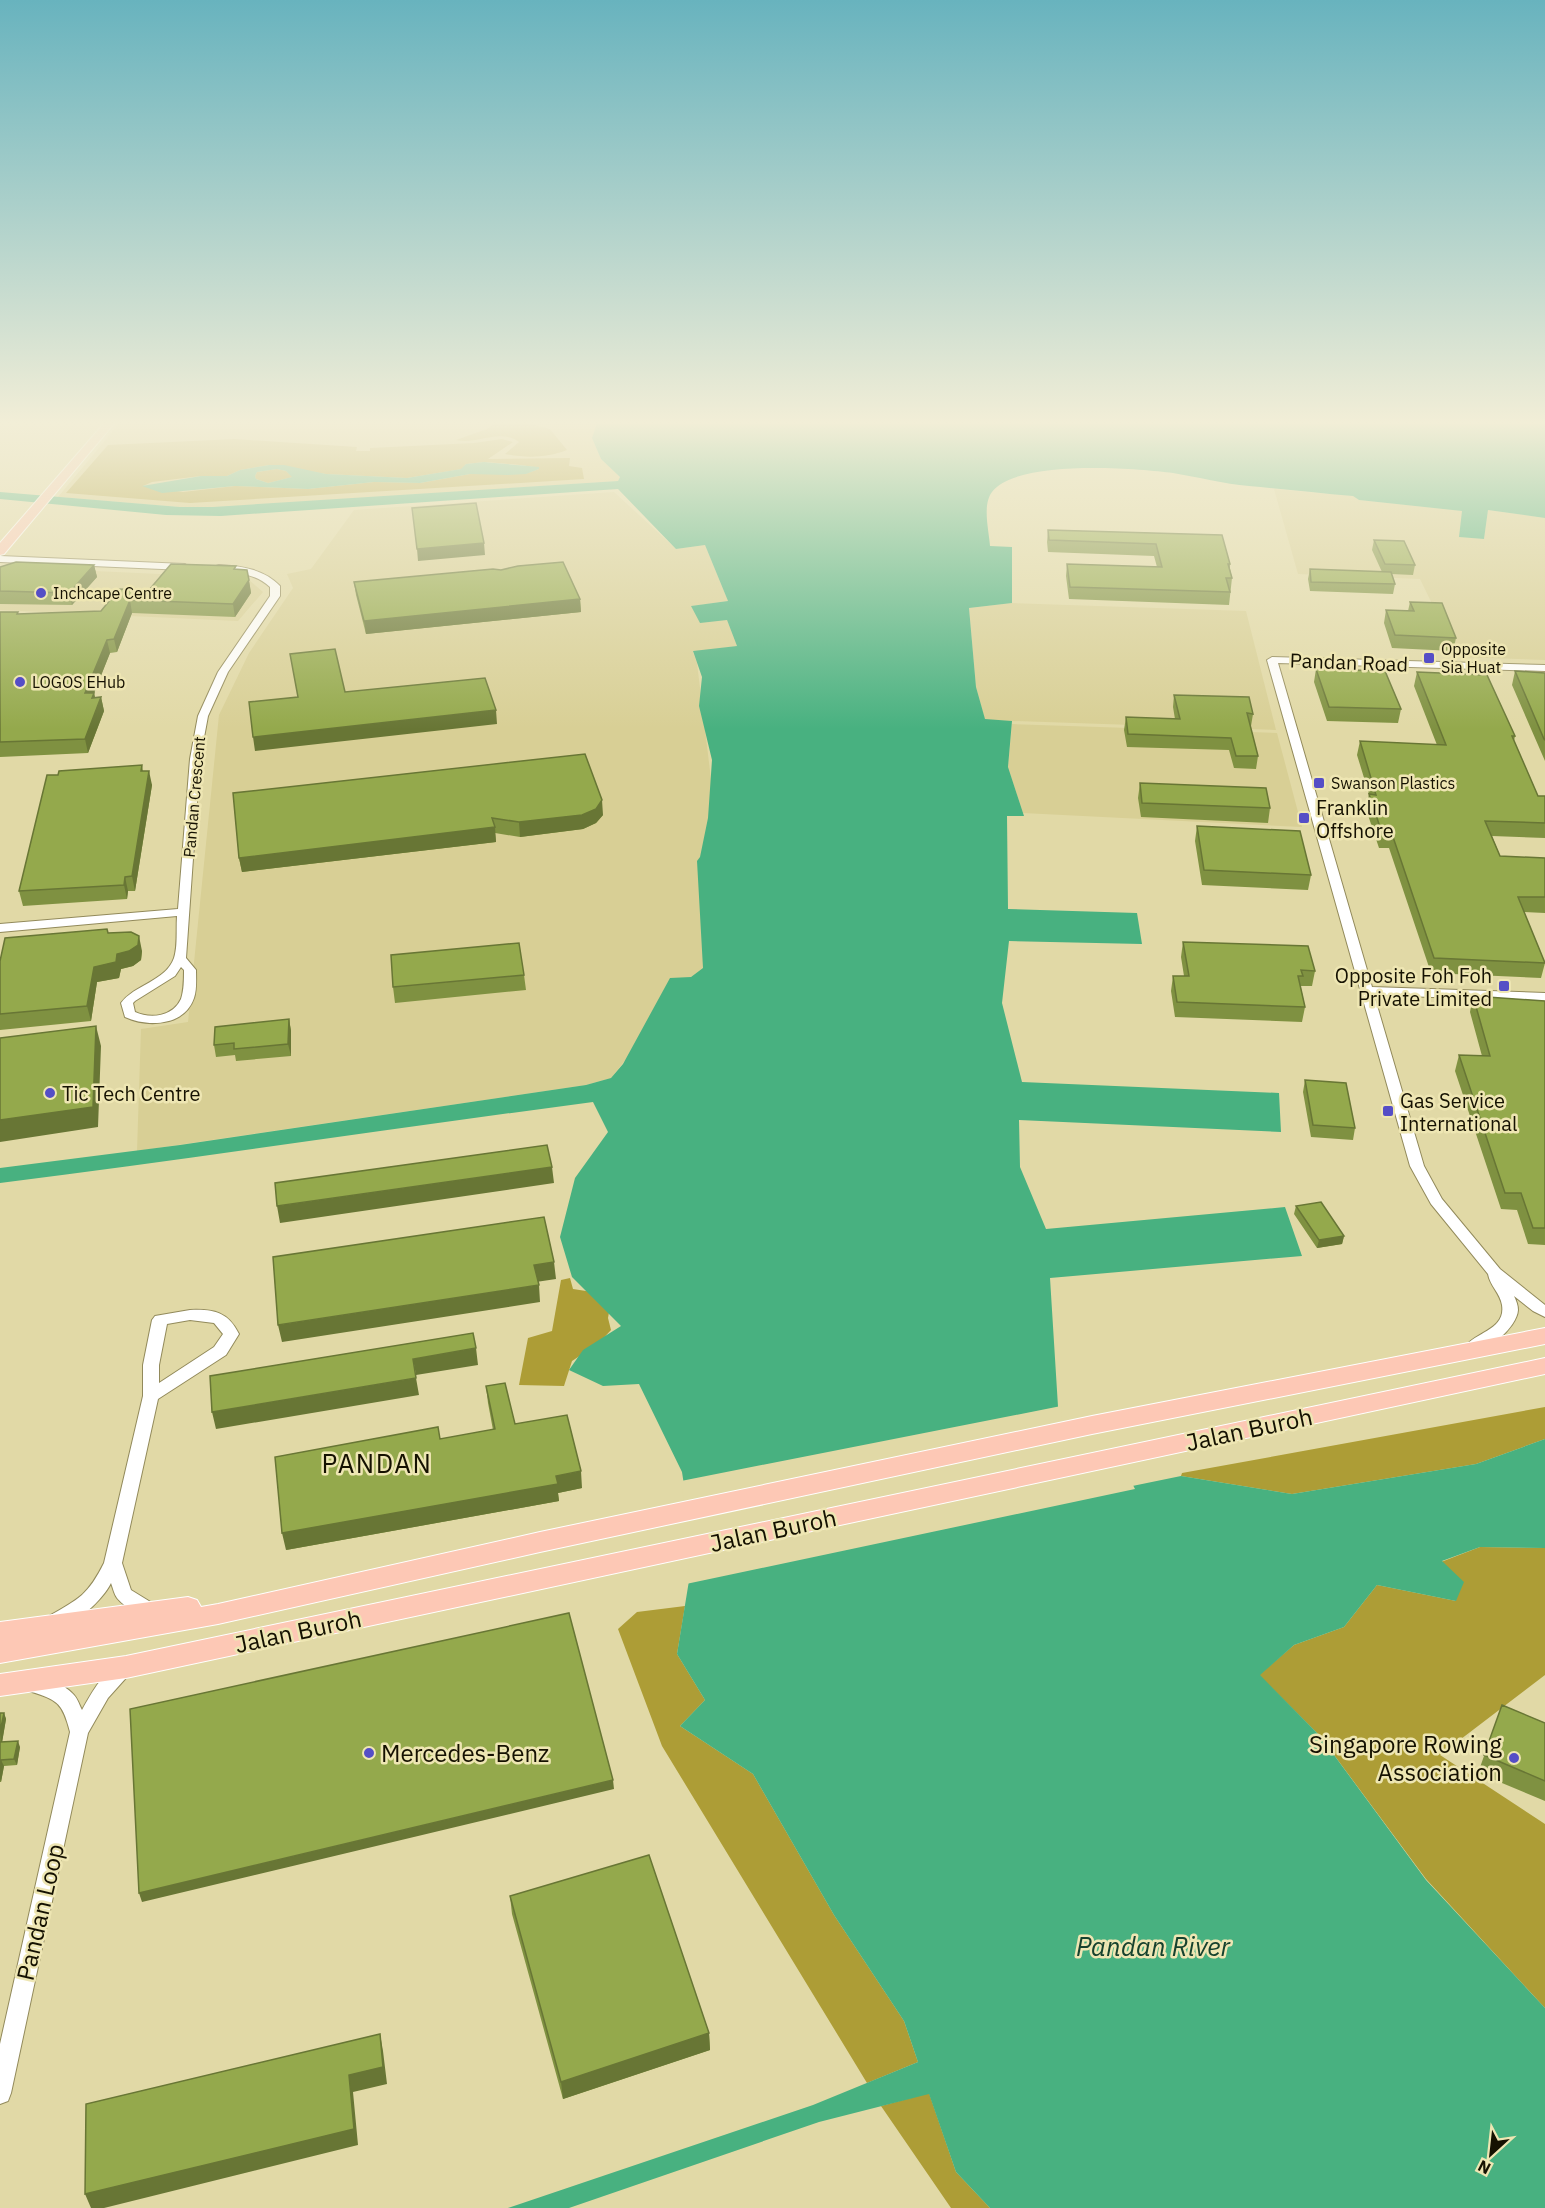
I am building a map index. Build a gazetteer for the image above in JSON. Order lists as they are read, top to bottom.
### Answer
{
  "streets": {
    "highway": ["Jalan Buroh"],
    "street": ["Pandan Road", "Pandan Crescent", "Pandan Loop"]
  },
  "crossings": [
    ["Pandan Road", "Jalan Buroh"],
    ["Jalan Buroh", "Pandan Loop"]
  ],
  "districts": ["PANDAN"],
  "water": ["Pandan River"],
  "places": {
    "other": [
      "Inchcape Centre",
      "LOGOS EHub",
      "Tic Tech Centre",
      "Mercedes-Benz",
      "Singapore Rowing Association"
    ],
    "transit": [
      "Opposite Sia Huat",
      "Swanson Plastics",
      "Franklin Offshore",
      "Opposite Foh Foh Private Limited",
      "Gas Service International"
    ]
  },
  "north": "bottom left"
}
